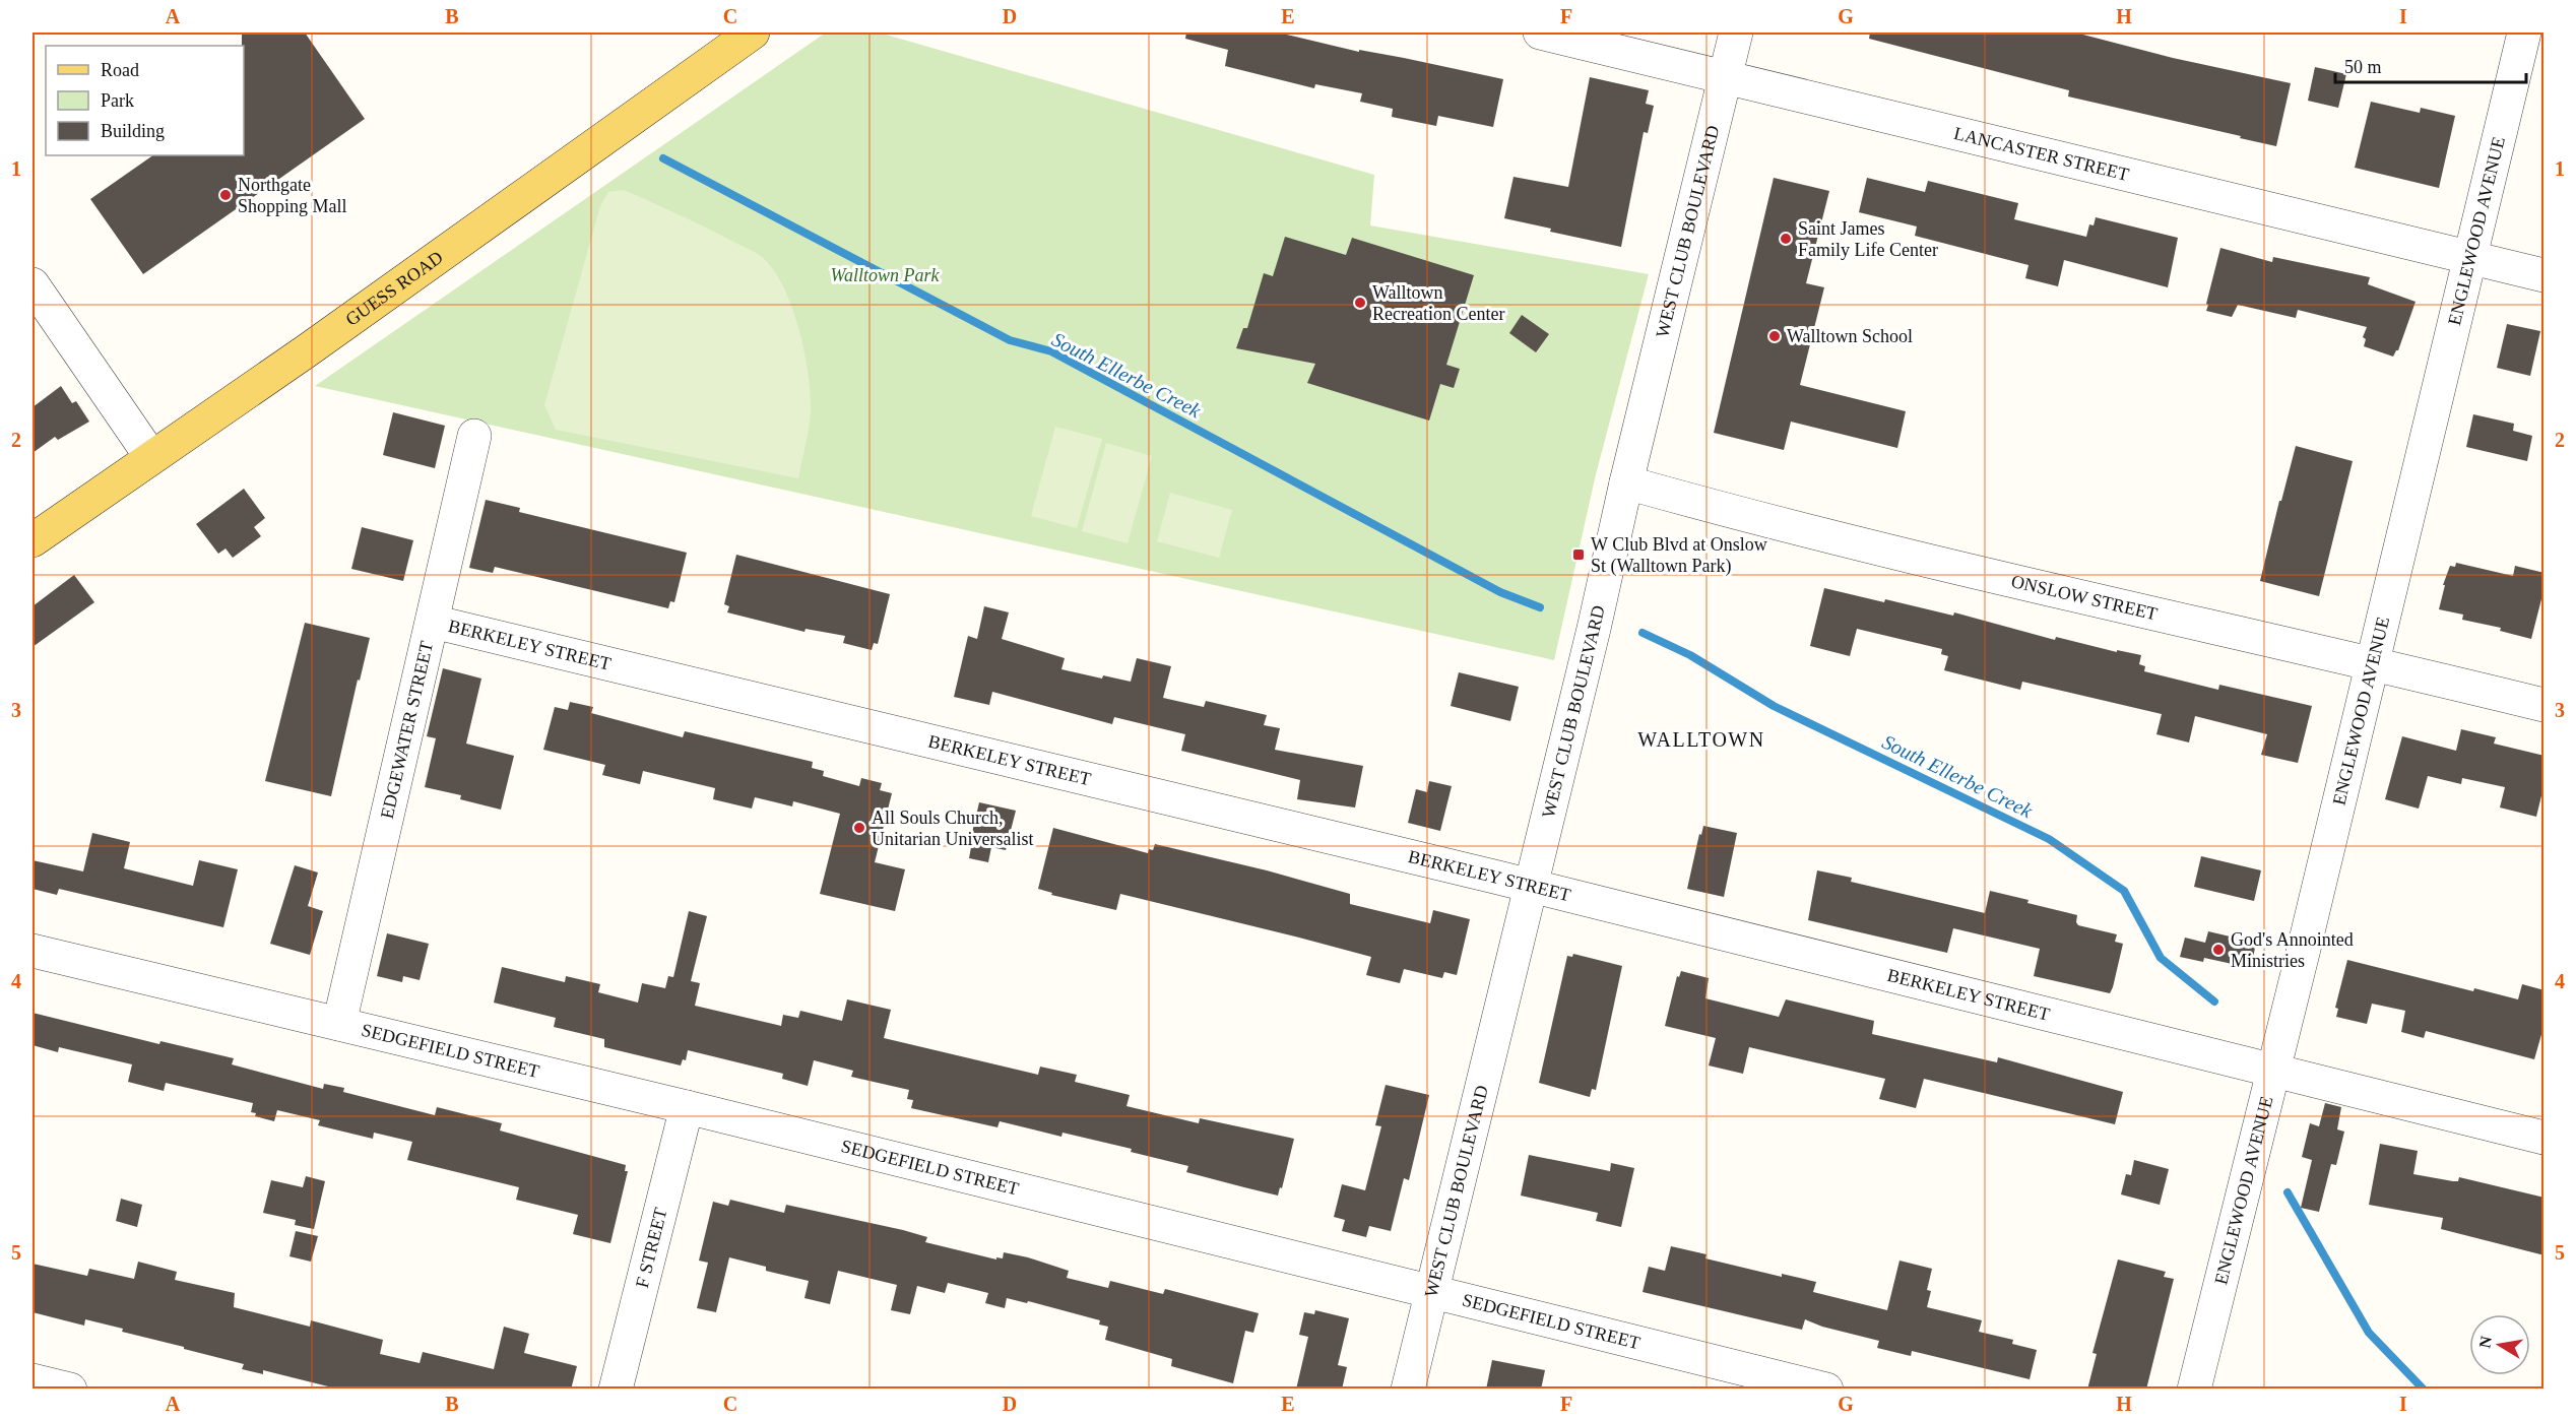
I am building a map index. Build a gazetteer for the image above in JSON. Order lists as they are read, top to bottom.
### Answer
{
  "streets": {
    "main road": ["GUESS ROAD"],
    "street": [
      "LANCASTER STREET",
      "WEST CLUB BOULEVARD",
      "ENGLEWOOD AVENUE",
      "ONSLOW STREET",
      "BERKELEY STREET",
      "EDGEWATER STREET",
      "SEDGEFIELD STREET",
      "F STREET"
    ]
  },
  "crossings": [
    ["LANCASTER STREET", "WEST CLUB BOULEVARD"],
    ["LANCASTER STREET", "ENGLEWOOD AVENUE"],
    ["WEST CLUB BOULEVARD", "ONSLOW STREET"],
    ["WEST CLUB BOULEVARD", "BERKELEY STREET"],
    ["WEST CLUB BOULEVARD", "SEDGEFIELD STREET"],
    ["ENGLEWOOD AVENUE", "ONSLOW STREET"],
    ["ENGLEWOOD AVENUE", "BERKELEY STREET"],
    ["BERKELEY STREET", "EDGEWATER STREET"],
    ["EDGEWATER STREET", "SEDGEFIELD STREET"],
    ["SEDGEFIELD STREET", "F STREET"]
  ],
  "districts": ["WALLTOWN"],
  "water": ["South Ellerbe Creek"],
  "parks": ["Walltown Park"],
  "places": {
    "other": [
      "Northgate Shopping Mall",
      "Saint James Family Life Center",
      "Walltown Recreation Center",
      "Walltown School",
      "All Souls Church, Unitarian Universalist",
      "God's Annointed Ministries"
    ],
    "transit": ["W Club Blvd at Onslow St (Walltown Park)"]
  },
  "legend": ["Road", "Park", "Building"],
  "scale_bar": "50 m",
  "north": "left",
  "grid": {
    "columns": [
      "A",
      "B",
      "C",
      "D",
      "E",
      "F",
      "G",
      "H",
      "I"
    ],
    "rows": [
      "1",
      "2",
      "3",
      "4",
      "5"
    ]
  }
}
